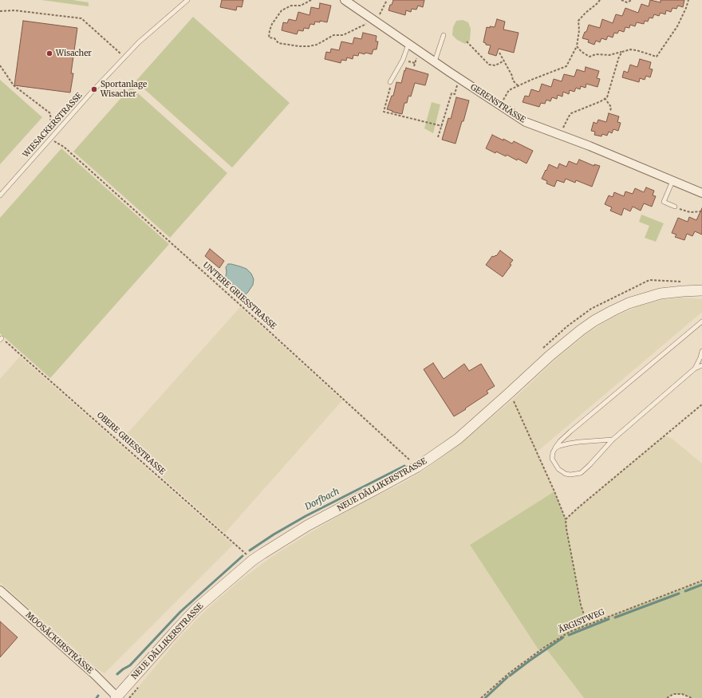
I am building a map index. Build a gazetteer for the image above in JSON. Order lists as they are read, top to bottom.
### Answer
{
  "streets": {
    "street": ["GERENSTRASSE", "NEUE DÄLLIKERSTRASSE", "MOOSÄCKERSTRASSE"],
    "lane": ["WIESACKERSTRASSE"],
    "path": ["UNTERE GRIESSTRASSE", "OBERE GRIESSTRASSE", "ÄRGISTWEG"]
  },
  "crossings": [
    ["WIESACKERSTRASSE", "UNTERE GRIESSTRASSE"],
    ["UNTERE GRIESSTRASSE", "NEUE DÄLLIKERSTRASSE"],
    ["OBERE GRIESSTRASSE", "NEUE DÄLLIKERSTRASSE"],
    ["NEUE DÄLLIKERSTRASSE", "MOOSÄCKERSTRASSE"]
  ],
  "water": ["Dorfbach"],
  "places": ["Wisacher", "Sportanlage Wisacher"]
}
